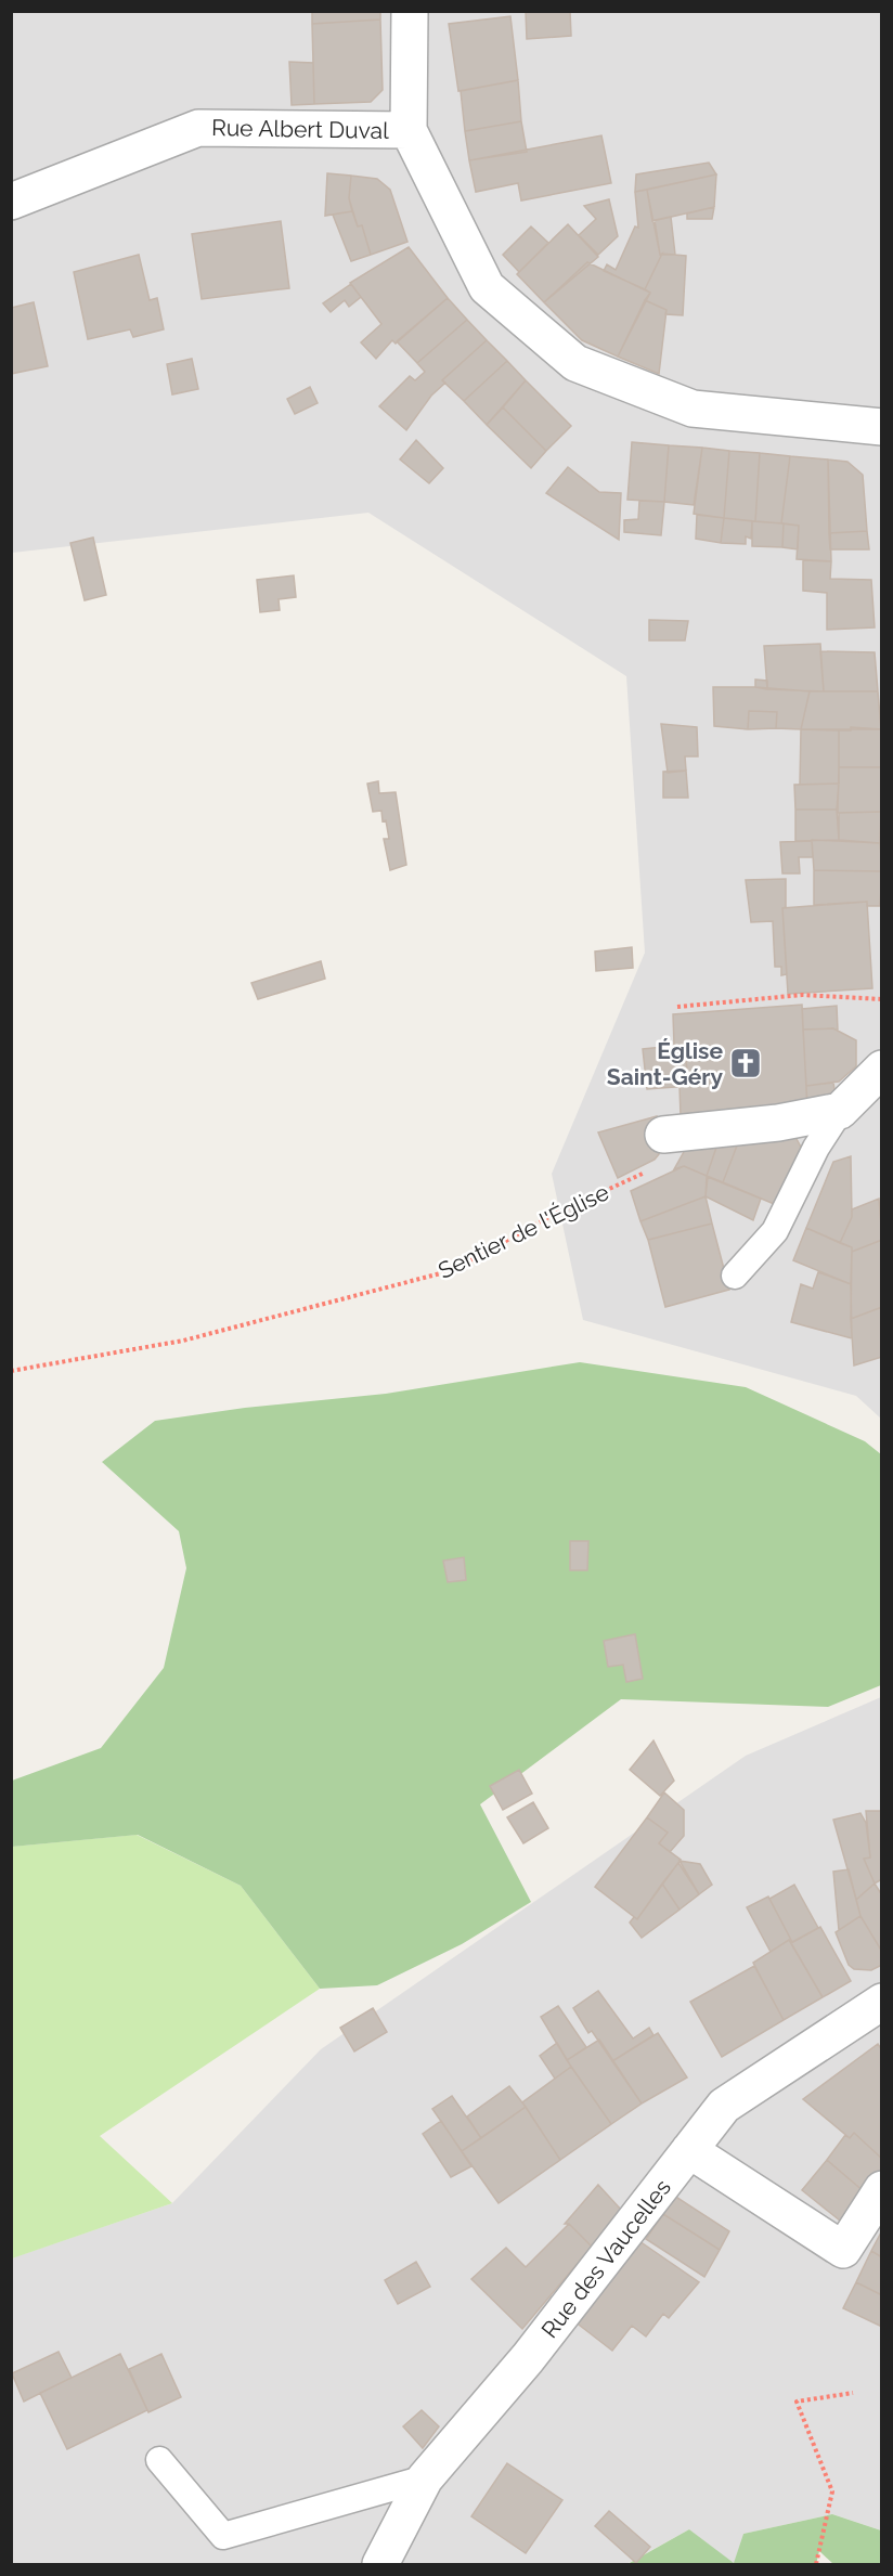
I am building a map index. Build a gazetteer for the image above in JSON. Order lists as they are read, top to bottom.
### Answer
{
  "streets": {
    "street": ["Rue Albert Duval", "Rue des Vaucelles"],
    "path": ["Sentier de l'Église"]
  },
  "places": {
    "church": ["Église Saint-Géry"]
  }
}
